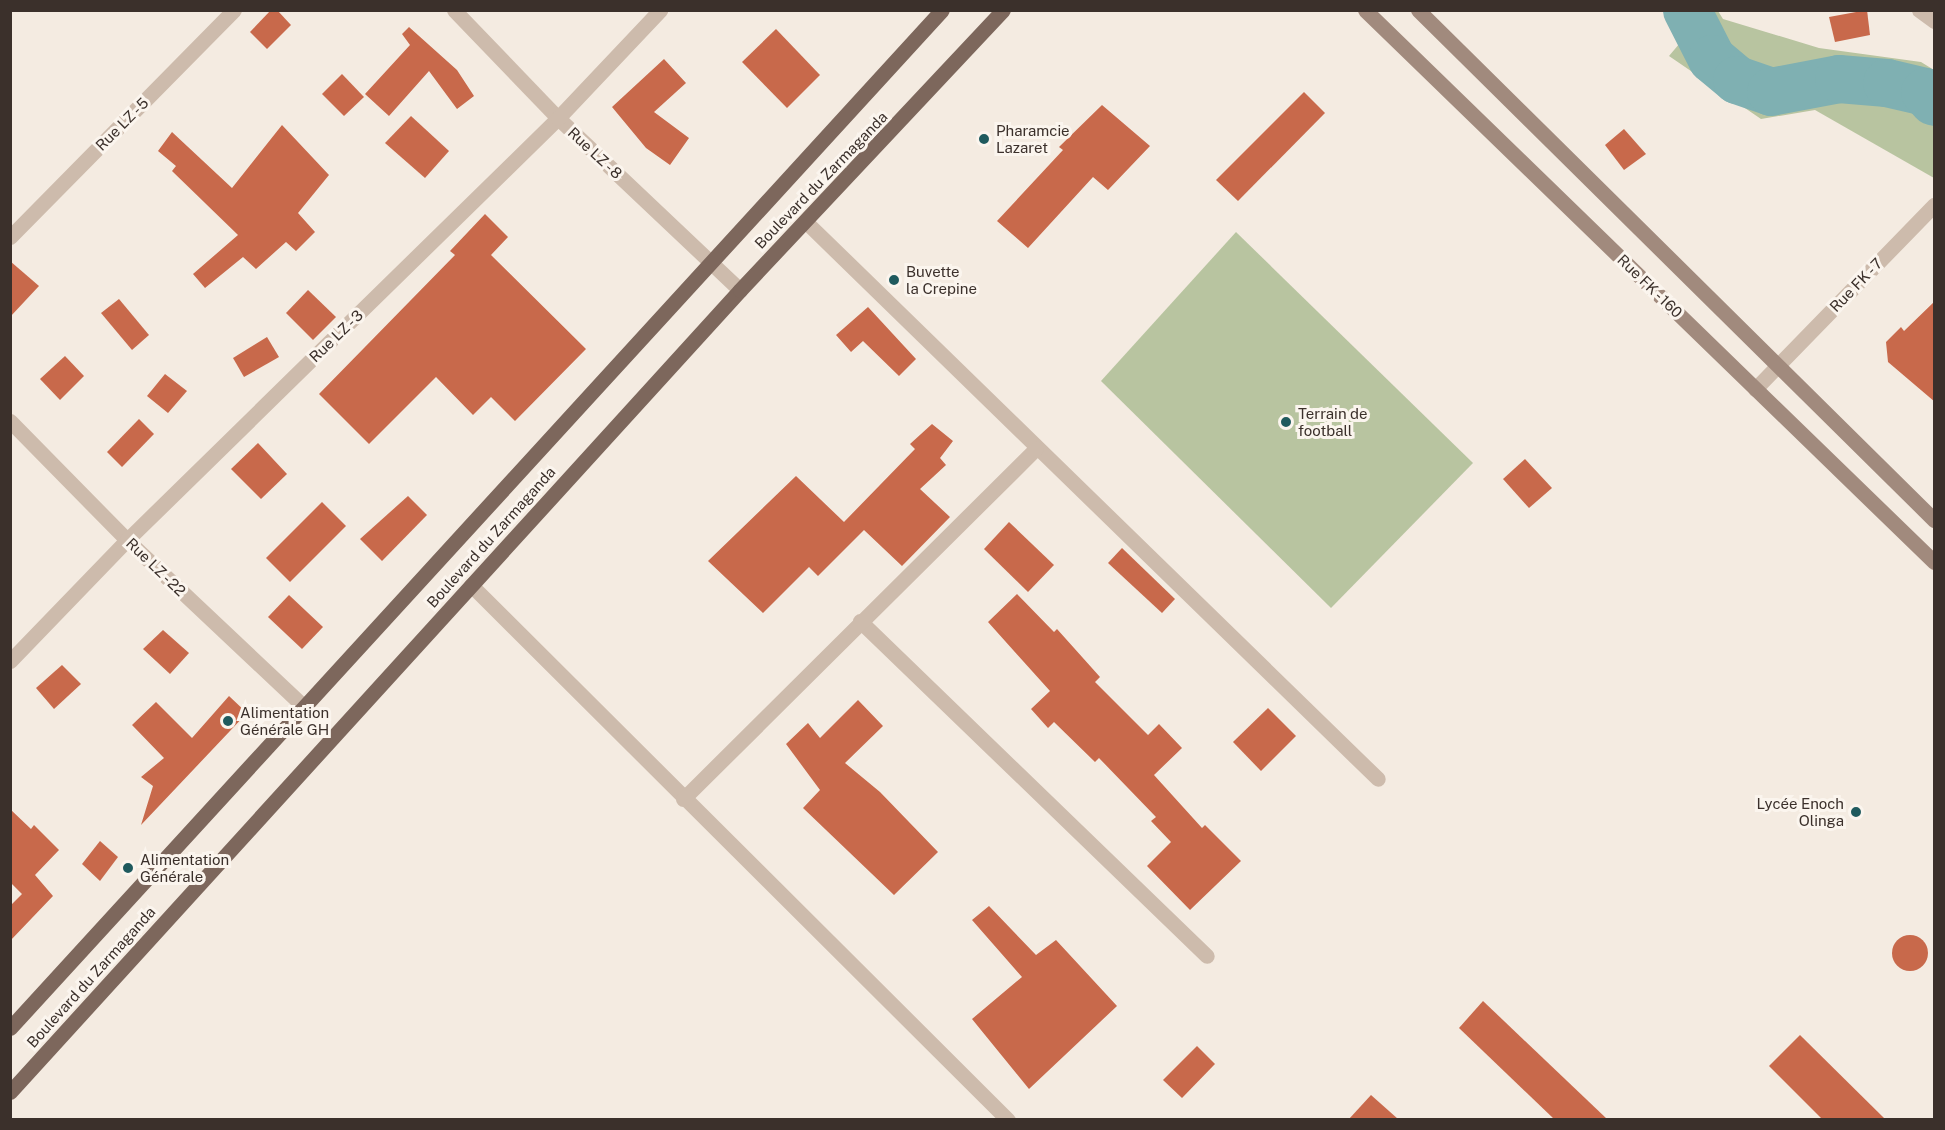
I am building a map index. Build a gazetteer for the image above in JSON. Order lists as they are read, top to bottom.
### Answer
{
  "streets": {
    "main road": ["Boulevard du Zarmaganda", "Rue FK - 160"],
    "street": [
      "Rue LZ - 5",
      "Rue LZ - 8",
      "Rue FK - 7",
      "Rue LZ - 3",
      "Rue LZ - 22"
    ]
  },
  "crossings": [
    ["Rue LZ - 8", "Boulevard du Zarmaganda"],
    ["Rue LZ - 8", "Rue LZ - 3"],
    ["Boulevard du Zarmaganda", "Rue LZ - 22"],
    ["Rue FK - 7", "Rue FK - 160"],
    ["Rue LZ - 3", "Rue LZ - 22"]
  ],
  "places": [
    "Pharamcie Lazaret",
    "Buvette la Crepine",
    "Terrain de football",
    "Alimentation Générale GH",
    "Lycée Enoch Olinga",
    "Alimentation Générale"
  ]
}
